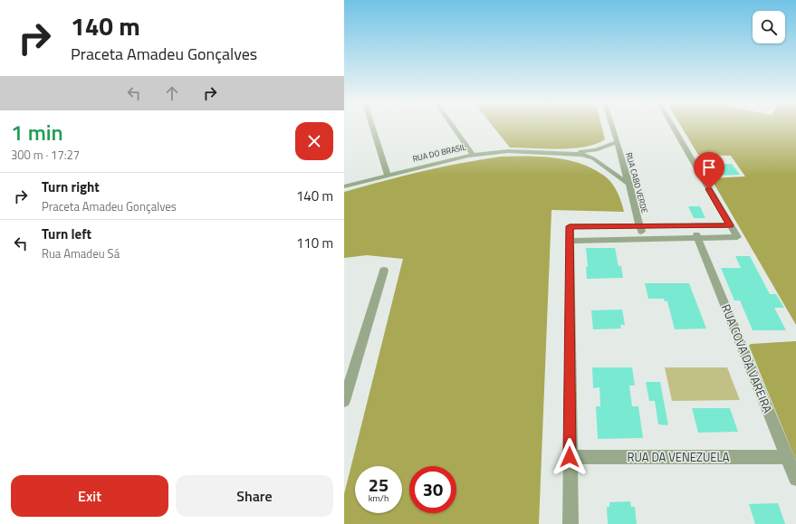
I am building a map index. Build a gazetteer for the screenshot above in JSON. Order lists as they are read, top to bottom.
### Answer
{
  "streets": {
    "street": [
      "RUA DO BRASIL",
      "RUA CABO VERDE",
      "RUA COVA DA VAREIRA",
      "RUA DA VENEZUELA"
    ]
  },
  "crossings": [
    ["RUA DO BRASIL", "RUA CABO VERDE"],
    ["RUA COVA DA VAREIRA", "RUA DA VENEZUELA"]
  ],
  "page": {
    "turn": ["140 m", "Praceta Amadeu Gonçalves"],
    "heading": ["1 min", "300 m · 17:27"],
    "list": [
      {
        "name": "Turn right",
        "note": "Praceta Amadeu Gonçalves",
        "value": "140 m"
      },
      {
        "name": "Turn left",
        "note": "Rua Amadeu Sá",
        "value": "110 m"
      }
    ],
    "speed": "25 km/h",
    "limit": "30",
    "buttons": ["Exit", "Share"]
  }
}
